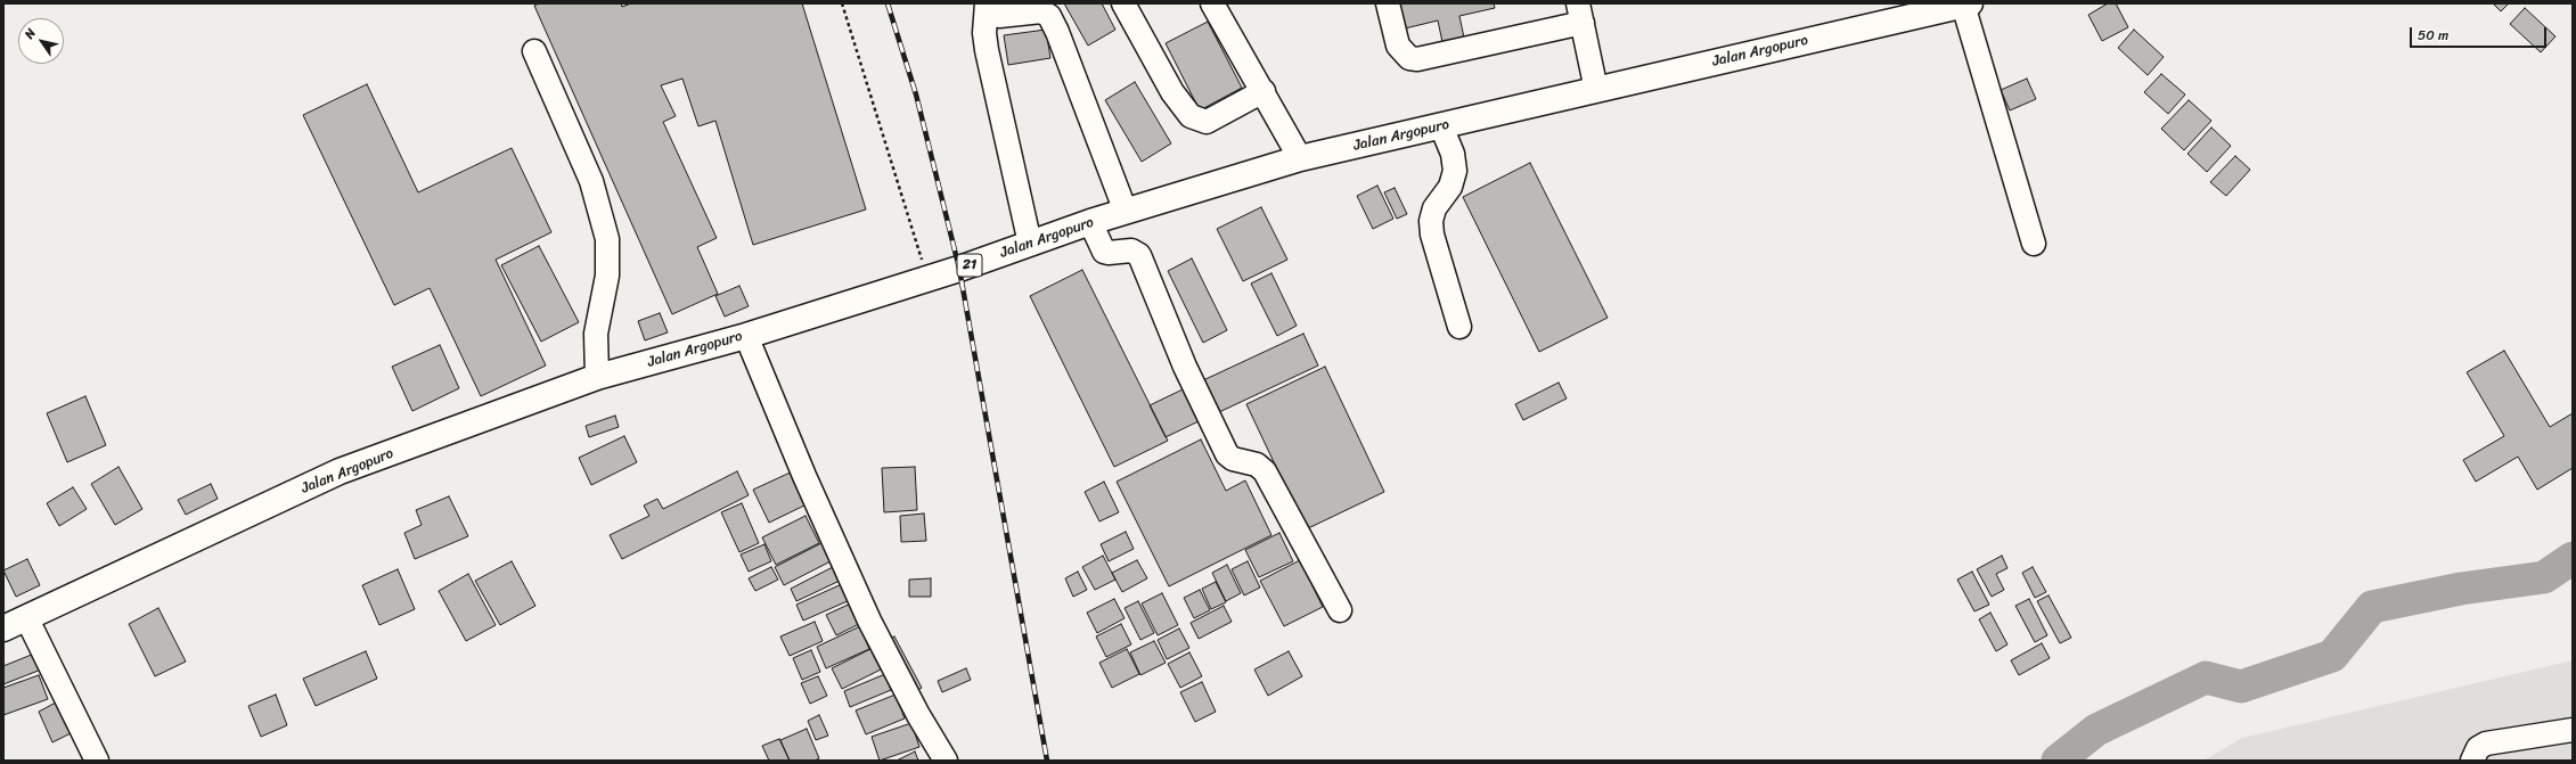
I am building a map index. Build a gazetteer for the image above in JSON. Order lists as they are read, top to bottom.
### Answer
{
  "streets": {
    "highway": ["Jalan Argopuro", "21"]
  },
  "scale_bar": "50 m",
  "north": "top left"
}
